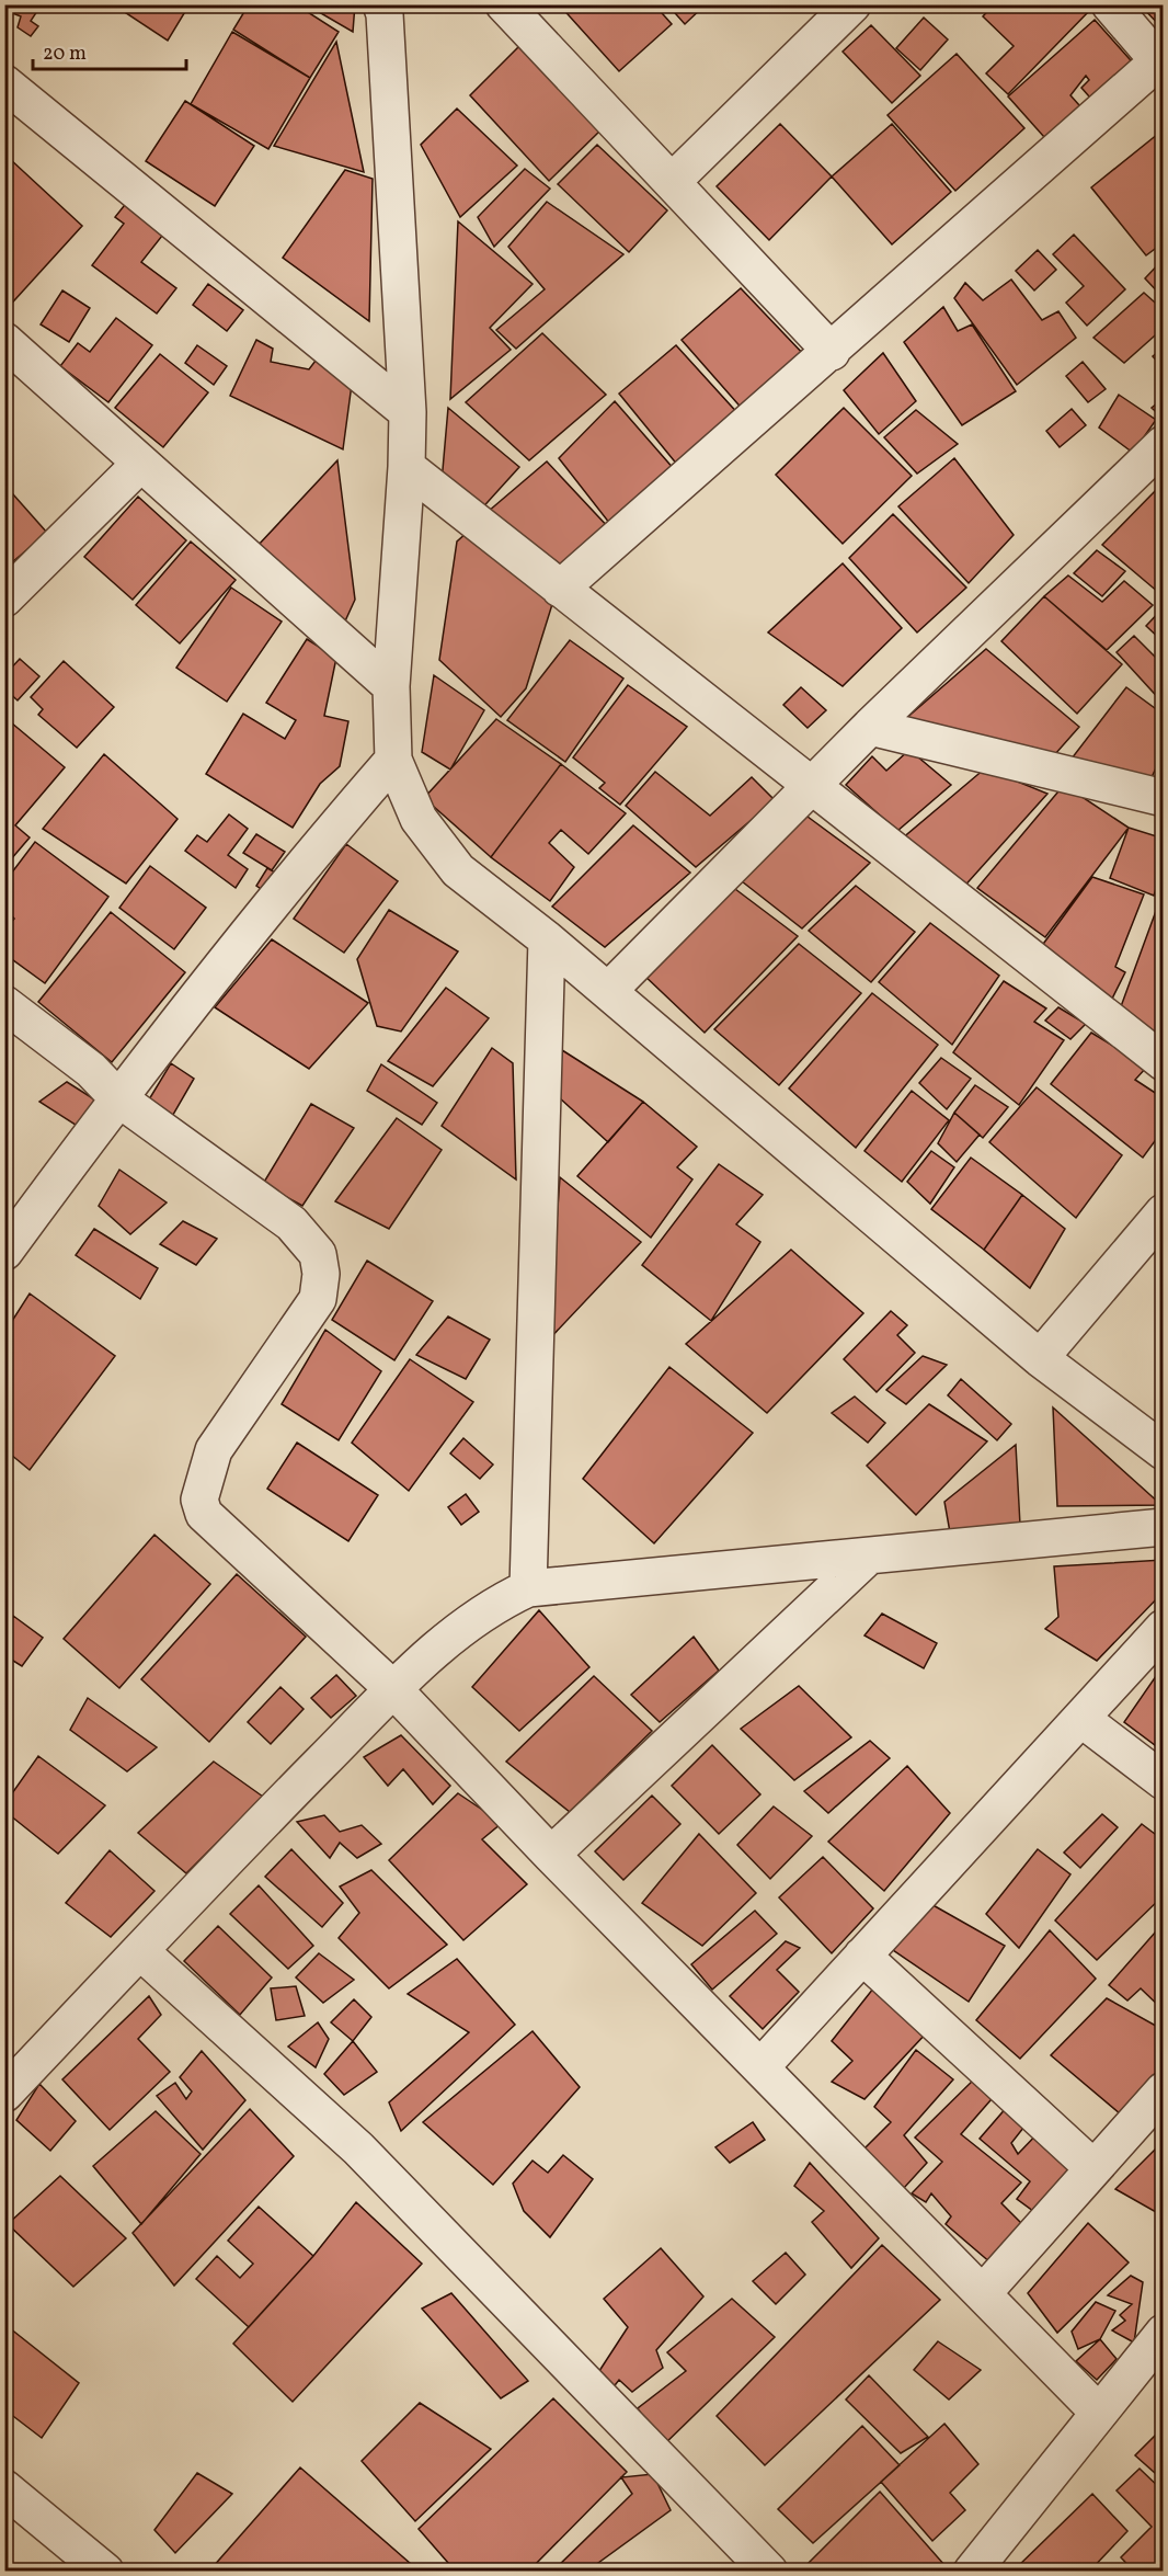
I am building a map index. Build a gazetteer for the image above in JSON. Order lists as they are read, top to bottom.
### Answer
{
  "scale_bar": "20 m"
}
